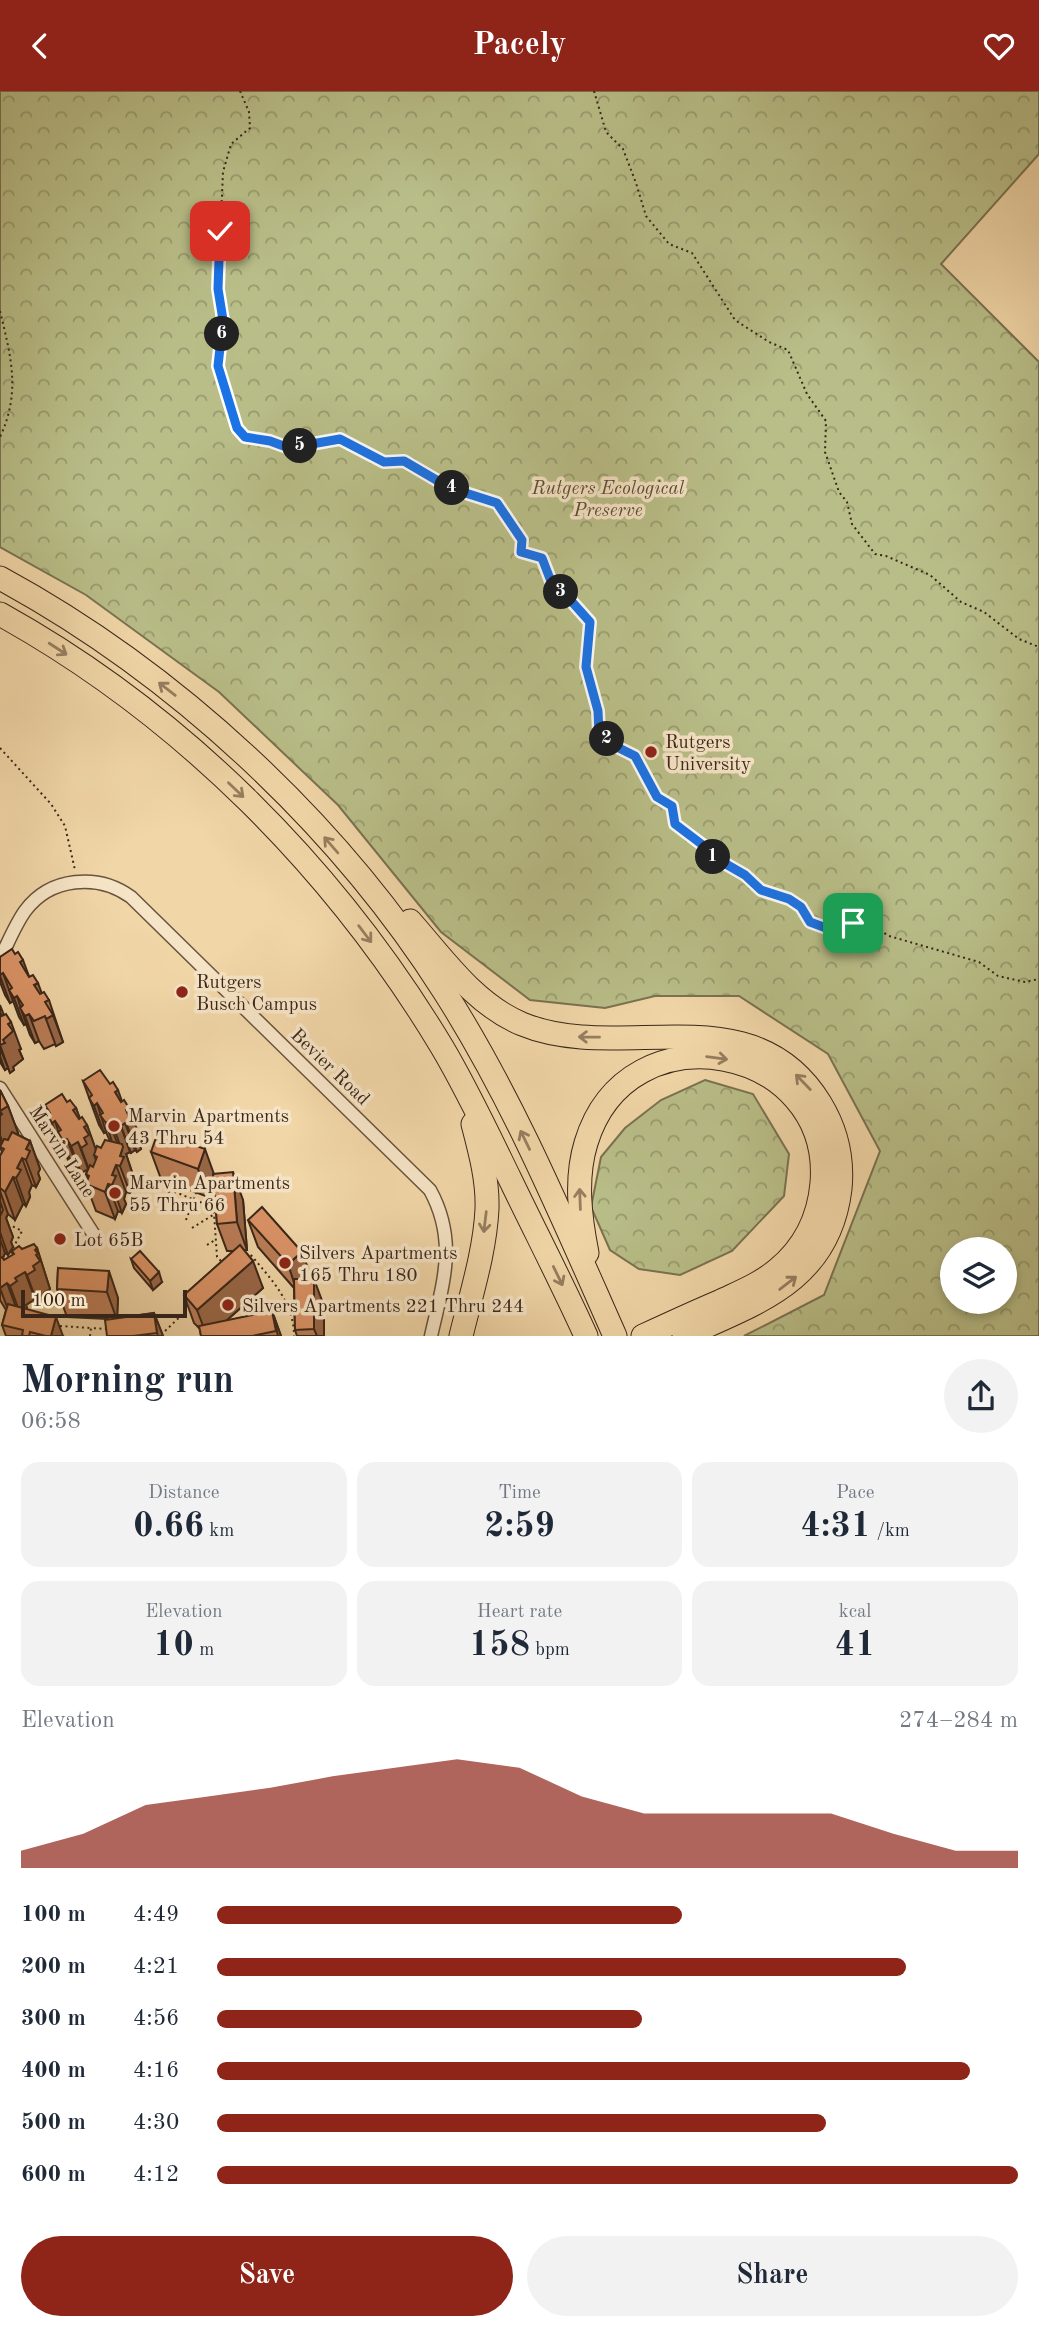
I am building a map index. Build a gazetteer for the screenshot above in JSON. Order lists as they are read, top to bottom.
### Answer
{
  "streets": {
    "street": ["Bevier Road", "Marvin Lane"]
  },
  "parks": ["Rutgers Ecological Preserve"],
  "places": [
    "Rutgers University",
    "Rutgers Busch Campus",
    "Marvin Apartments 43 Thru 54",
    "Marvin Apartments 55 Thru 66",
    "Lot 65B",
    "Silvers Apartments 165 Thru 180",
    "Silvers Apartments 221 Thru 244"
  ],
  "scale_bar": "100 m",
  "page": {
    "header": "Pacely",
    "pins": [
      "6",
      "5",
      "4",
      "3",
      "2",
      "1"
    ],
    "scale": "100 m",
    "heading": ["Morning run", "06:58"],
    "stats": [
      ["Distance", "0.66 km"],
      ["Time", "2:59"],
      ["Pace", "4:31 /km"],
      ["Elevation", "10 m"],
      ["Heart rate", "158 bpm"],
      ["kcal", "41"]
    ],
    "chart": ["Elevation", "274–284 m"],
    "list": [
      {
        "name": "100 m",
        "note": "4:49"
      },
      {
        "name": "200 m",
        "note": "4:21"
      },
      {
        "name": "300 m",
        "note": "4:56"
      },
      {
        "name": "400 m",
        "note": "4:16"
      },
      {
        "name": "500 m",
        "note": "4:30"
      },
      {
        "name": "600 m",
        "note": "4:12"
      }
    ],
    "buttons": ["Save", "Share"]
  }
}
